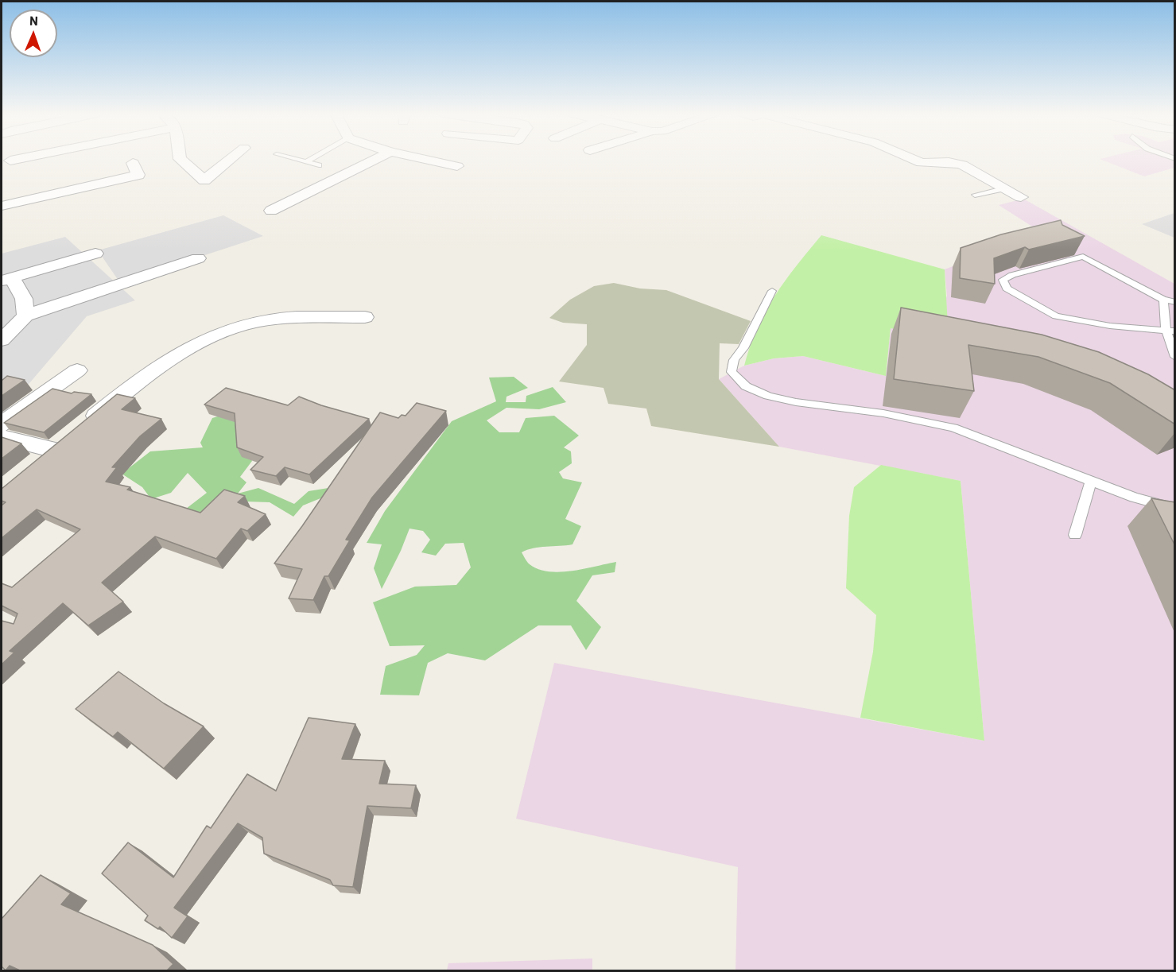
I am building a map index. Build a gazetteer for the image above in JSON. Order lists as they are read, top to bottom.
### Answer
{
  "north": "top"
}
